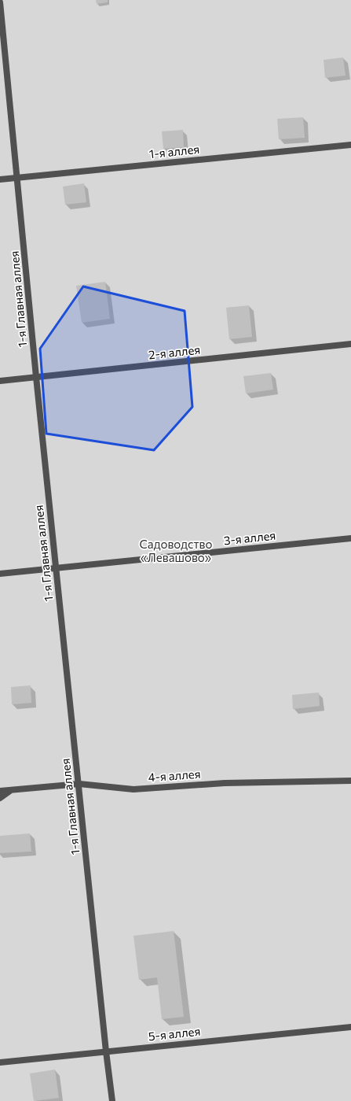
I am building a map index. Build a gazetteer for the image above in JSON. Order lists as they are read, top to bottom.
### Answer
{
  "streets": {
    "street": [
      "1-я аллея",
      "1-я Главная аллея",
      "2-я аллея",
      "3-я аллея",
      "4-я аллея",
      "5-я аллея"
    ]
  },
  "crossings": [
    ["1-я аллея", "1-я Главная аллея"],
    ["1-я Главная аллея", "2-я аллея"],
    ["1-я Главная аллея", "3-я аллея"],
    ["1-я Главная аллея", "4-я аллея"],
    ["1-я Главная аллея", "5-я аллея"]
  ],
  "parks": ["Садоводство «Левашово»"]
}
